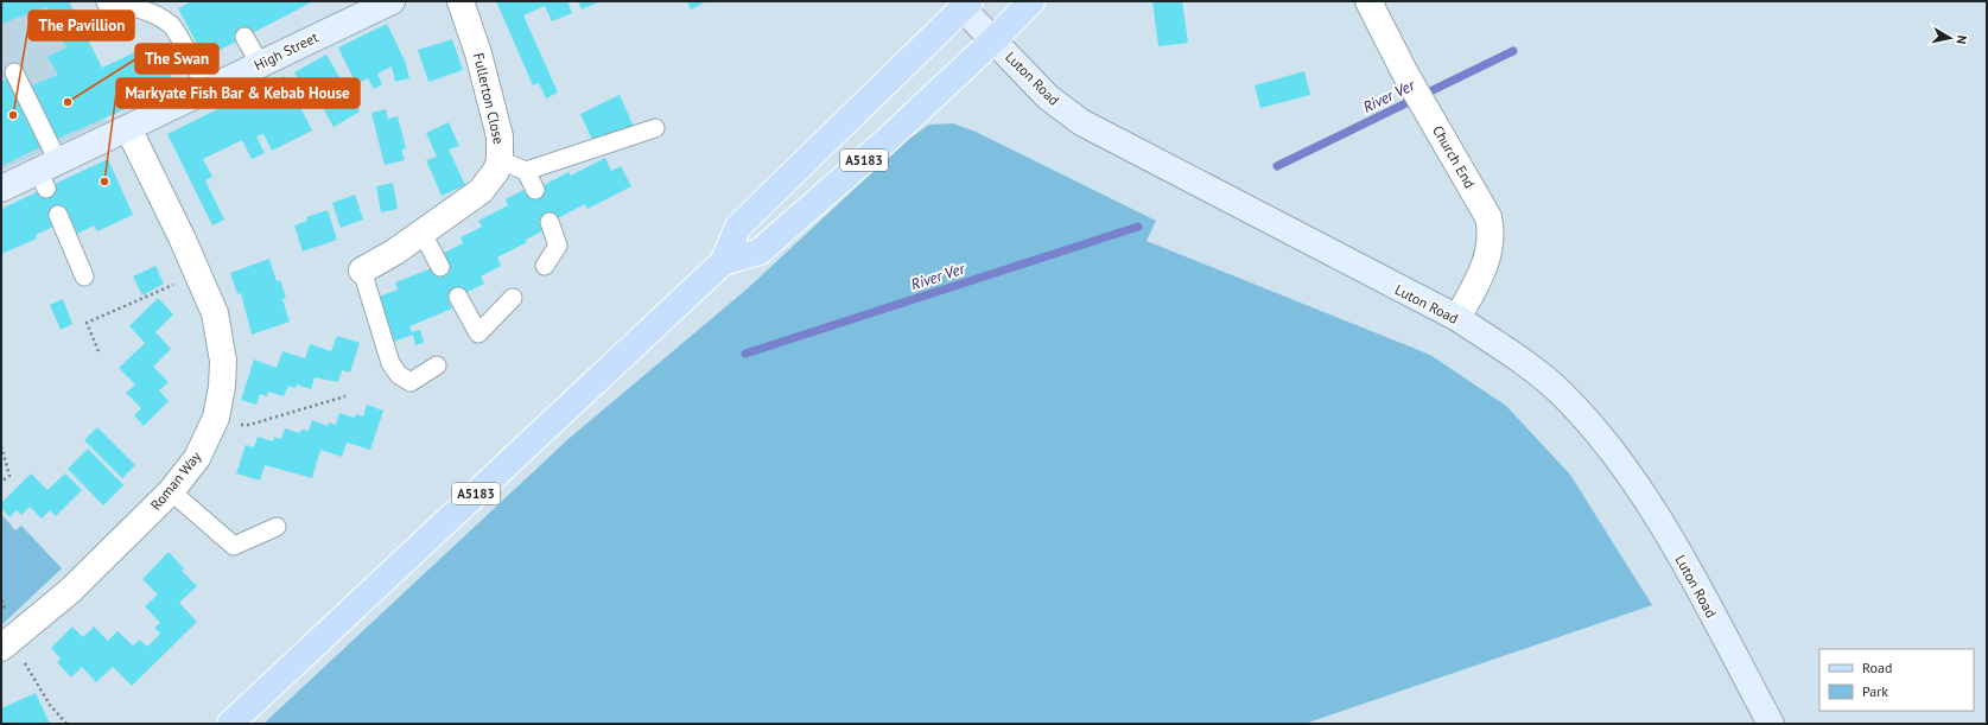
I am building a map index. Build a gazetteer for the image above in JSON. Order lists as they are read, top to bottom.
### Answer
{
  "streets": {
    "main road": ["High Street", "Luton Road", "A5183"],
    "street": ["Fullerton Close", "Church End", "Roman Way"]
  },
  "crossings": [
    ["High Street", "Roman Way"],
    ["Luton Road", "Church End"],
    ["Luton Road", "A5183"]
  ],
  "water": ["River Ver"],
  "places": ["The Swan", "The Pavillion", "Markyate Fish Bar & Kebab House"],
  "legend": ["Road", "Park"],
  "north": "right"
}
